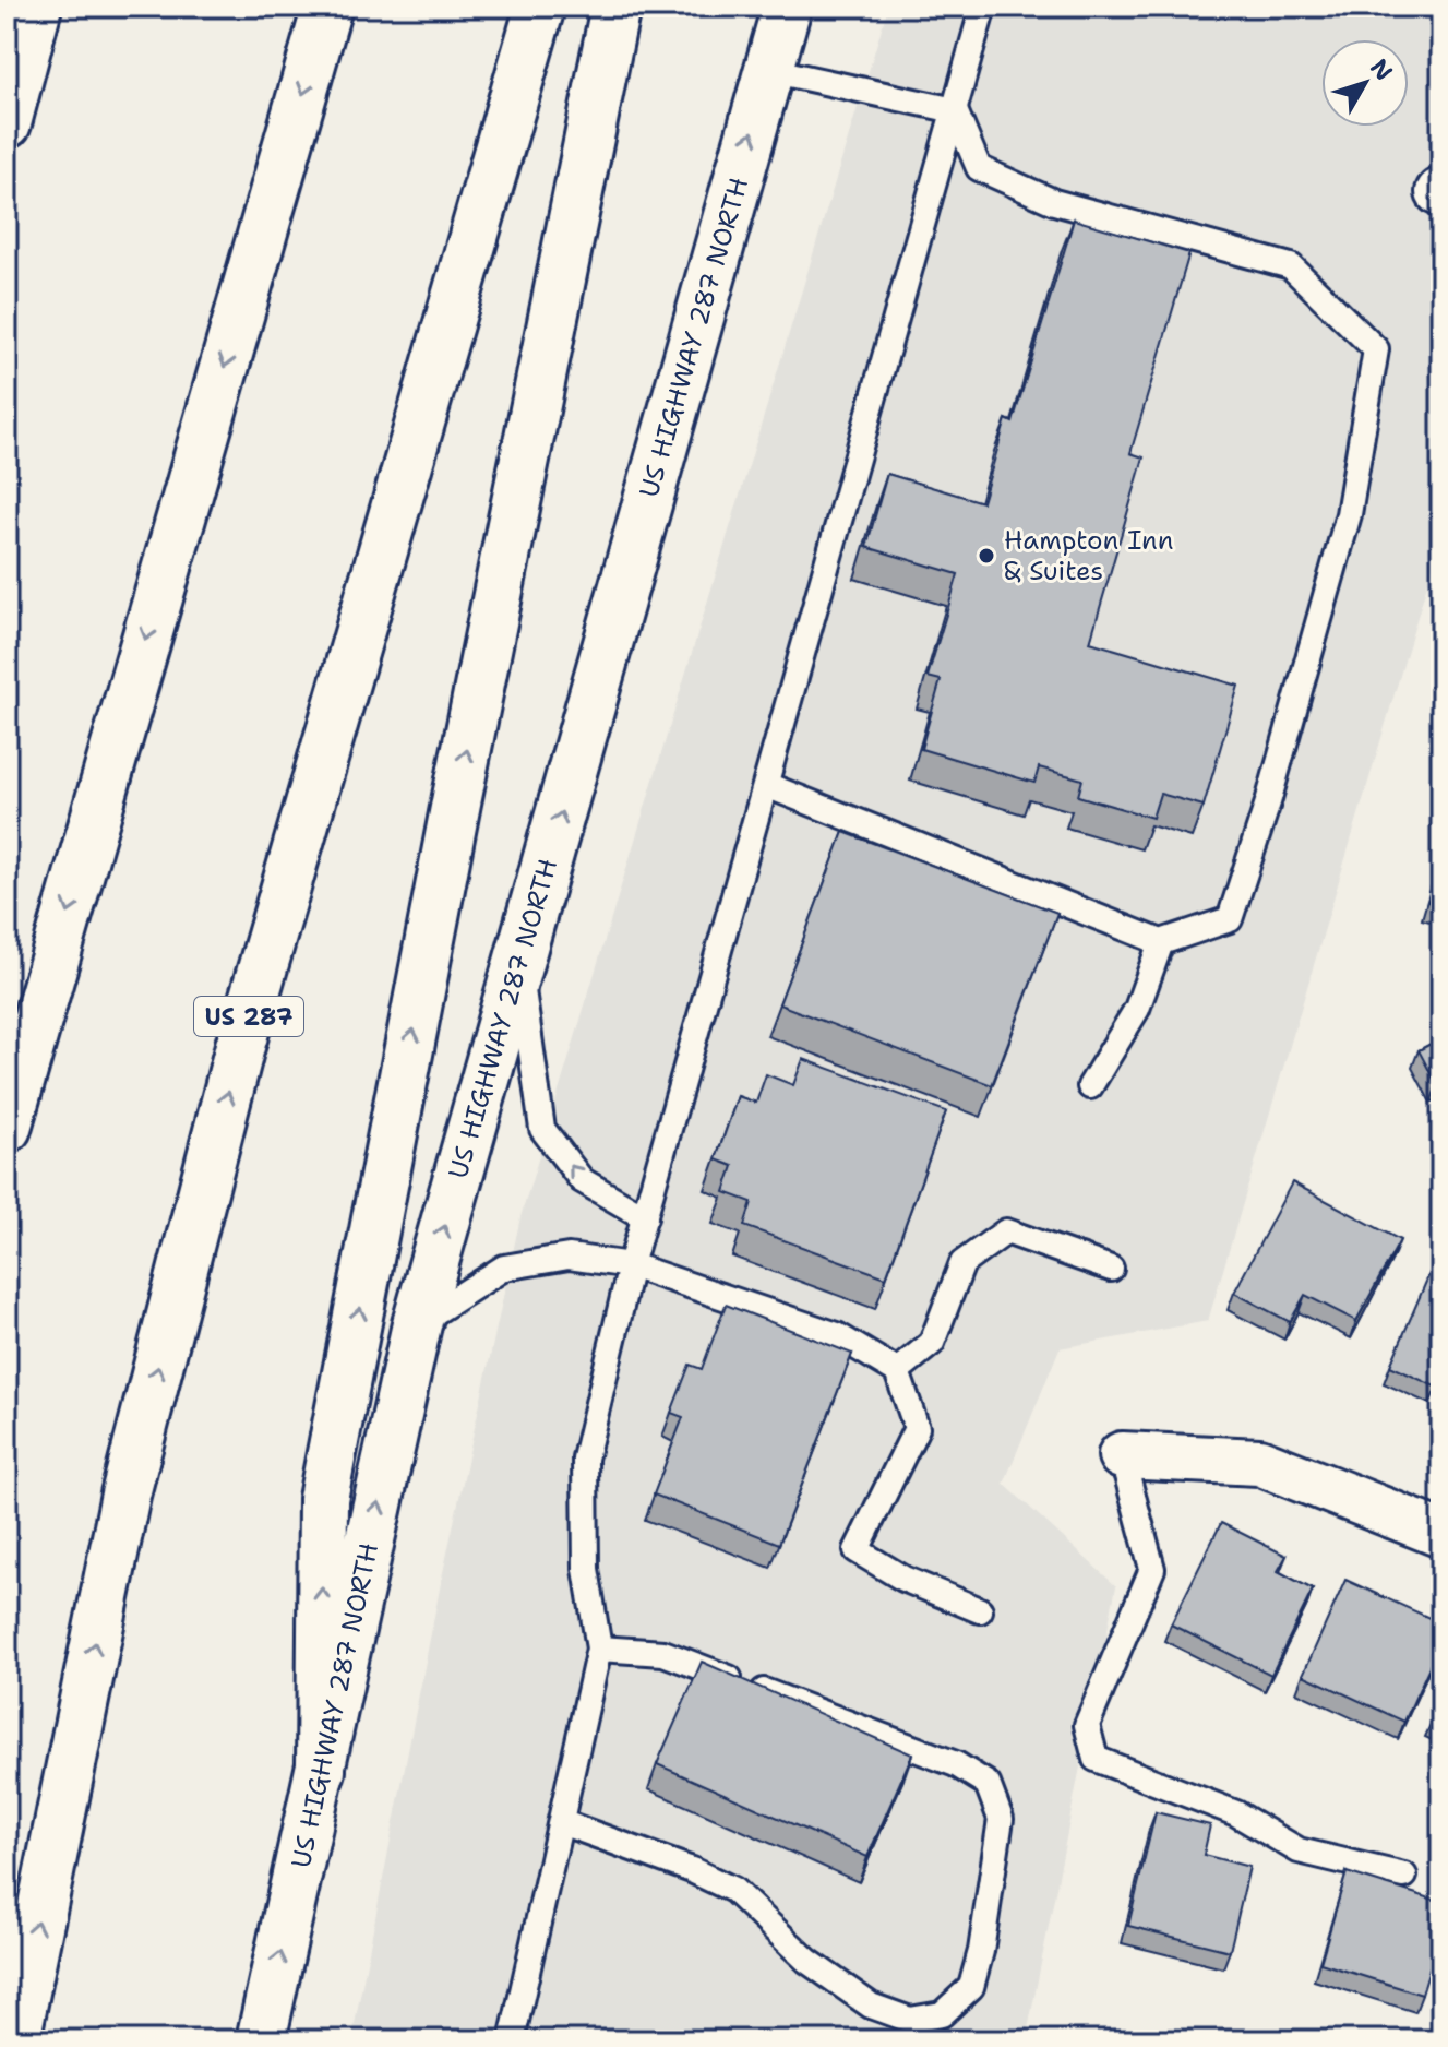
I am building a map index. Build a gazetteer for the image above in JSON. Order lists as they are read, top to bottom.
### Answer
{
  "streets": {
    "main road": ["US HIGHWAY 287 NORTH", "US 287"]
  },
  "places": ["Hampton Inn & Suites"],
  "north": "top right"
}
